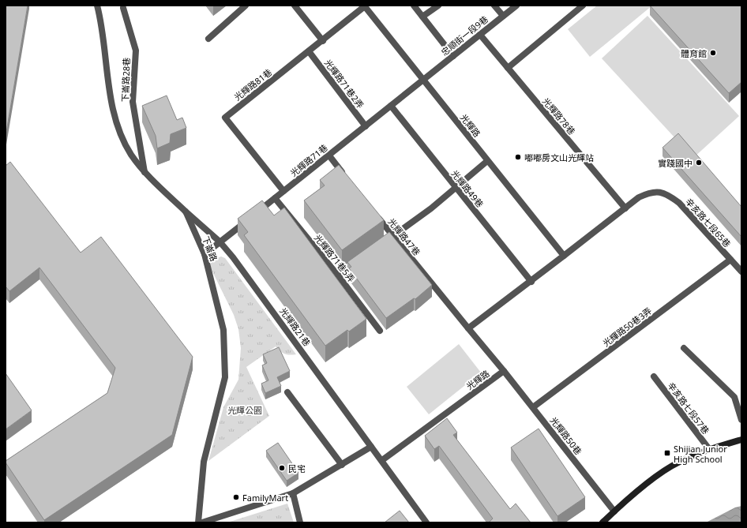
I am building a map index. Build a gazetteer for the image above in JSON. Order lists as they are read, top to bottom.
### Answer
{
  "streets": {
    "street": [
      "忠順街一段9巷",
      "下崙路28巷",
      "光輝路71巷2弄",
      "光輝路81巷",
      "光輝路78巷",
      "光輝路",
      "光輝路71巷",
      "光輝路49巷",
      "辛亥路七段65巷",
      "光輝路47巷",
      "下崙路",
      "光輝路71巷5弄",
      "光輝路21巷",
      "光輝路50巷3弄",
      "辛亥路七段57巷",
      "光輝路50巷"
    ]
  },
  "crossings": [
    ["忠順街一段9巷", "光輝路78巷"],
    ["忠順街一段9巷", "光輝路"],
    ["忠順街一段9巷", "光輝路71巷"],
    ["下崙路28巷", "下崙路"],
    ["光輝路71巷2弄", "光輝路81巷"],
    ["光輝路71巷2弄", "光輝路71巷"],
    ["光輝路81巷", "光輝路"],
    ["光輝路81巷", "光輝路71巷"],
    ["光輝路78巷", "辛亥路七段65巷"],
    ["光輝路", "光輝路71巷"],
    ["光輝路", "光輝路47巷"],
    ["光輝路", "光輝路21巷"],
    ["光輝路", "光輝路50巷"],
    ["光輝路71巷", "光輝路49巷"],
    ["光輝路71巷", "下崙路"],
    ["光輝路71巷", "光輝路71巷5弄"],
    ["光輝路71巷", "光輝路21巷"],
    ["辛亥路七段65巷", "光輝路50巷3弄"],
    ["下崙路", "光輝路21巷"],
    ["光輝路50巷3弄", "光輝路50巷"]
  ],
  "parks": ["光輝公園"],
  "places": {
    "other": [
      "體育館",
      "嘟嘟房文山光輝站",
      "實踐國中",
      "民宅",
      "FamilyMart"
    ],
    "transit": ["Shijian Junior High School"]
  }
}
